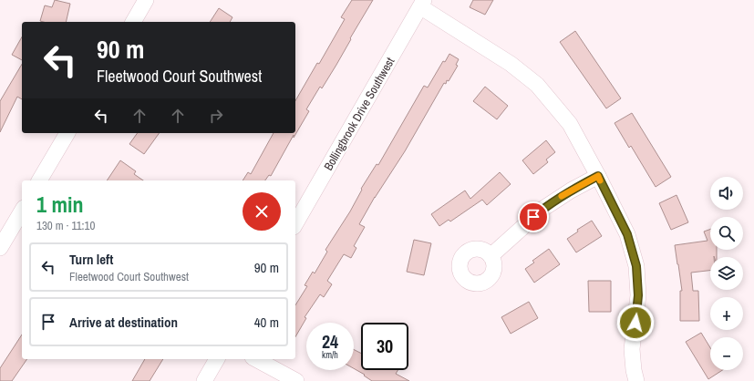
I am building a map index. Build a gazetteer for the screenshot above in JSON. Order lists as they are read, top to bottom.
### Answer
{
  "streets": {
    "street": ["Bollingbrook Drive Southwest"]
  },
  "page": {
    "turn": ["90 m", "Fleetwood Court Southwest"],
    "map_buttons": ["+", "−"],
    "heading": ["1 min", "130 m · 11:10"],
    "list": [
      {
        "name": "Turn left",
        "note": "Fleetwood Court Southwest",
        "value": "90 m"
      },
      {
        "name": "Arrive at destination",
        "value": "40 m"
      }
    ],
    "speed": "24 km/h",
    "limit": "30"
  }
}
